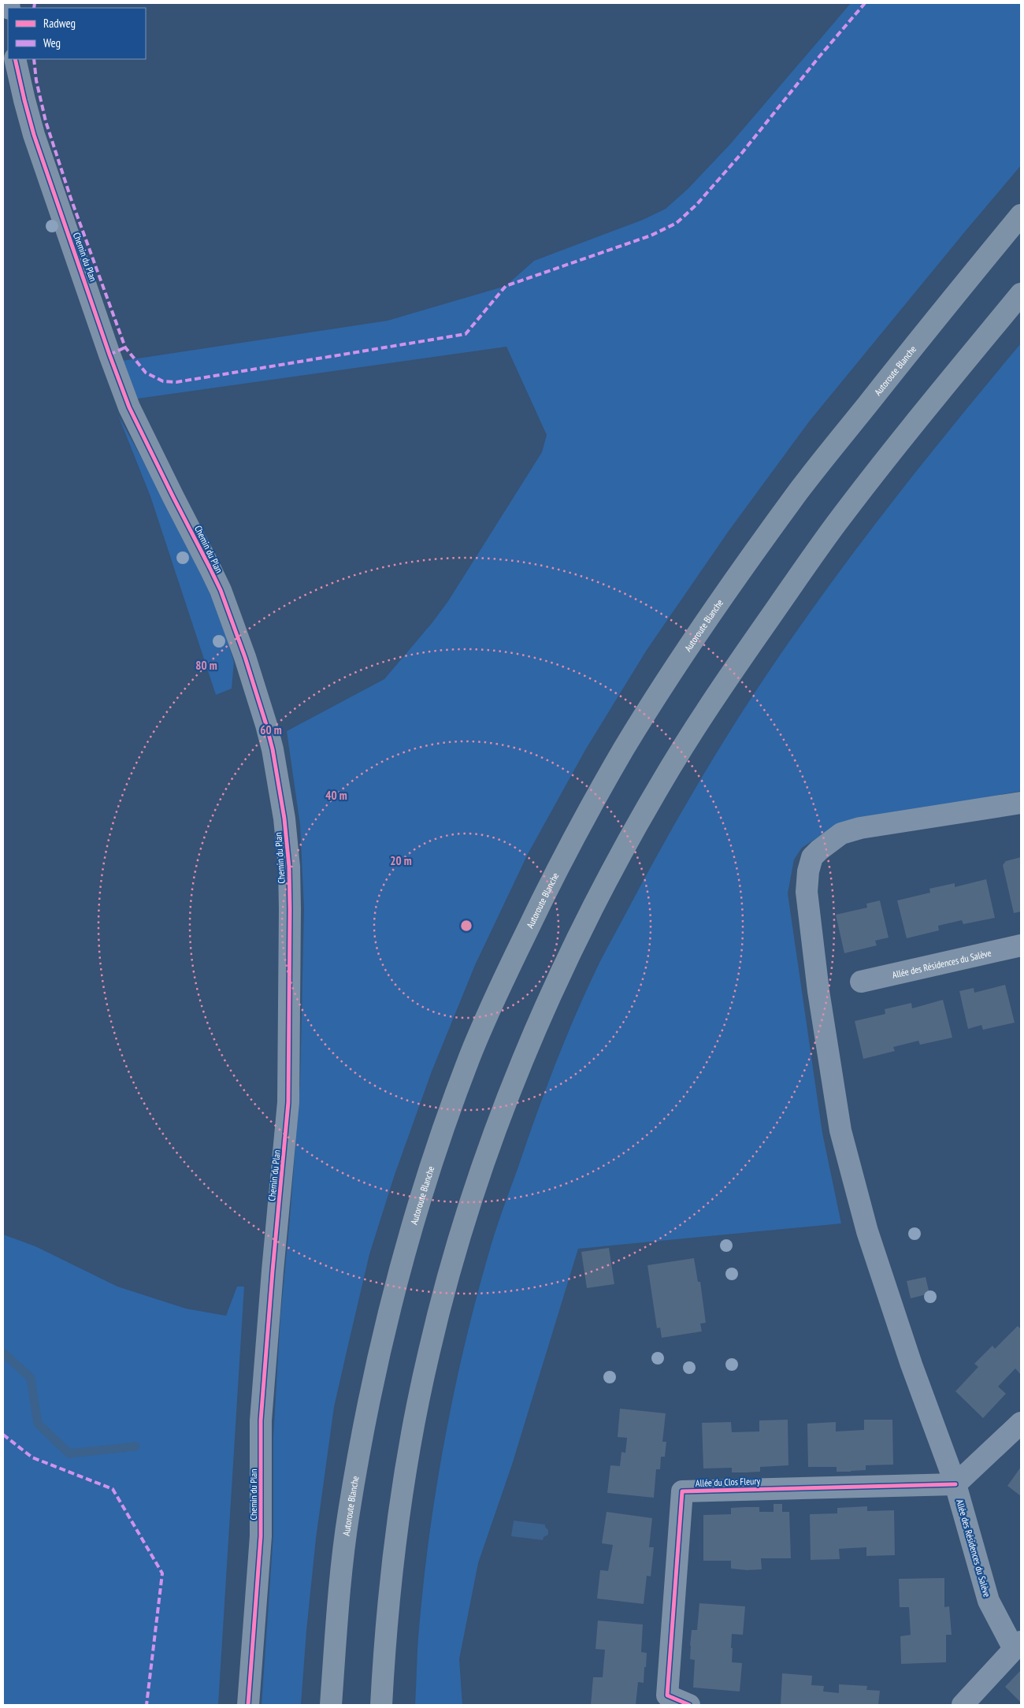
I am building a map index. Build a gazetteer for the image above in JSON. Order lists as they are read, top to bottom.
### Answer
{
  "streets": {
    "highway": ["Autoroute Blanche"],
    "street": ["Chemin du Plan", "Allée des Résidences du Salève", "Allée du Clos Fleury"]
  },
  "crossings": [
    ["Allée des Résidences du Salève", "Allée du Clos Fleury"]
  ],
  "legend": ["Radweg", "Weg"],
  "rings": [
    "80 m",
    "60 m",
    "40 m",
    "20 m"
  ]
}
